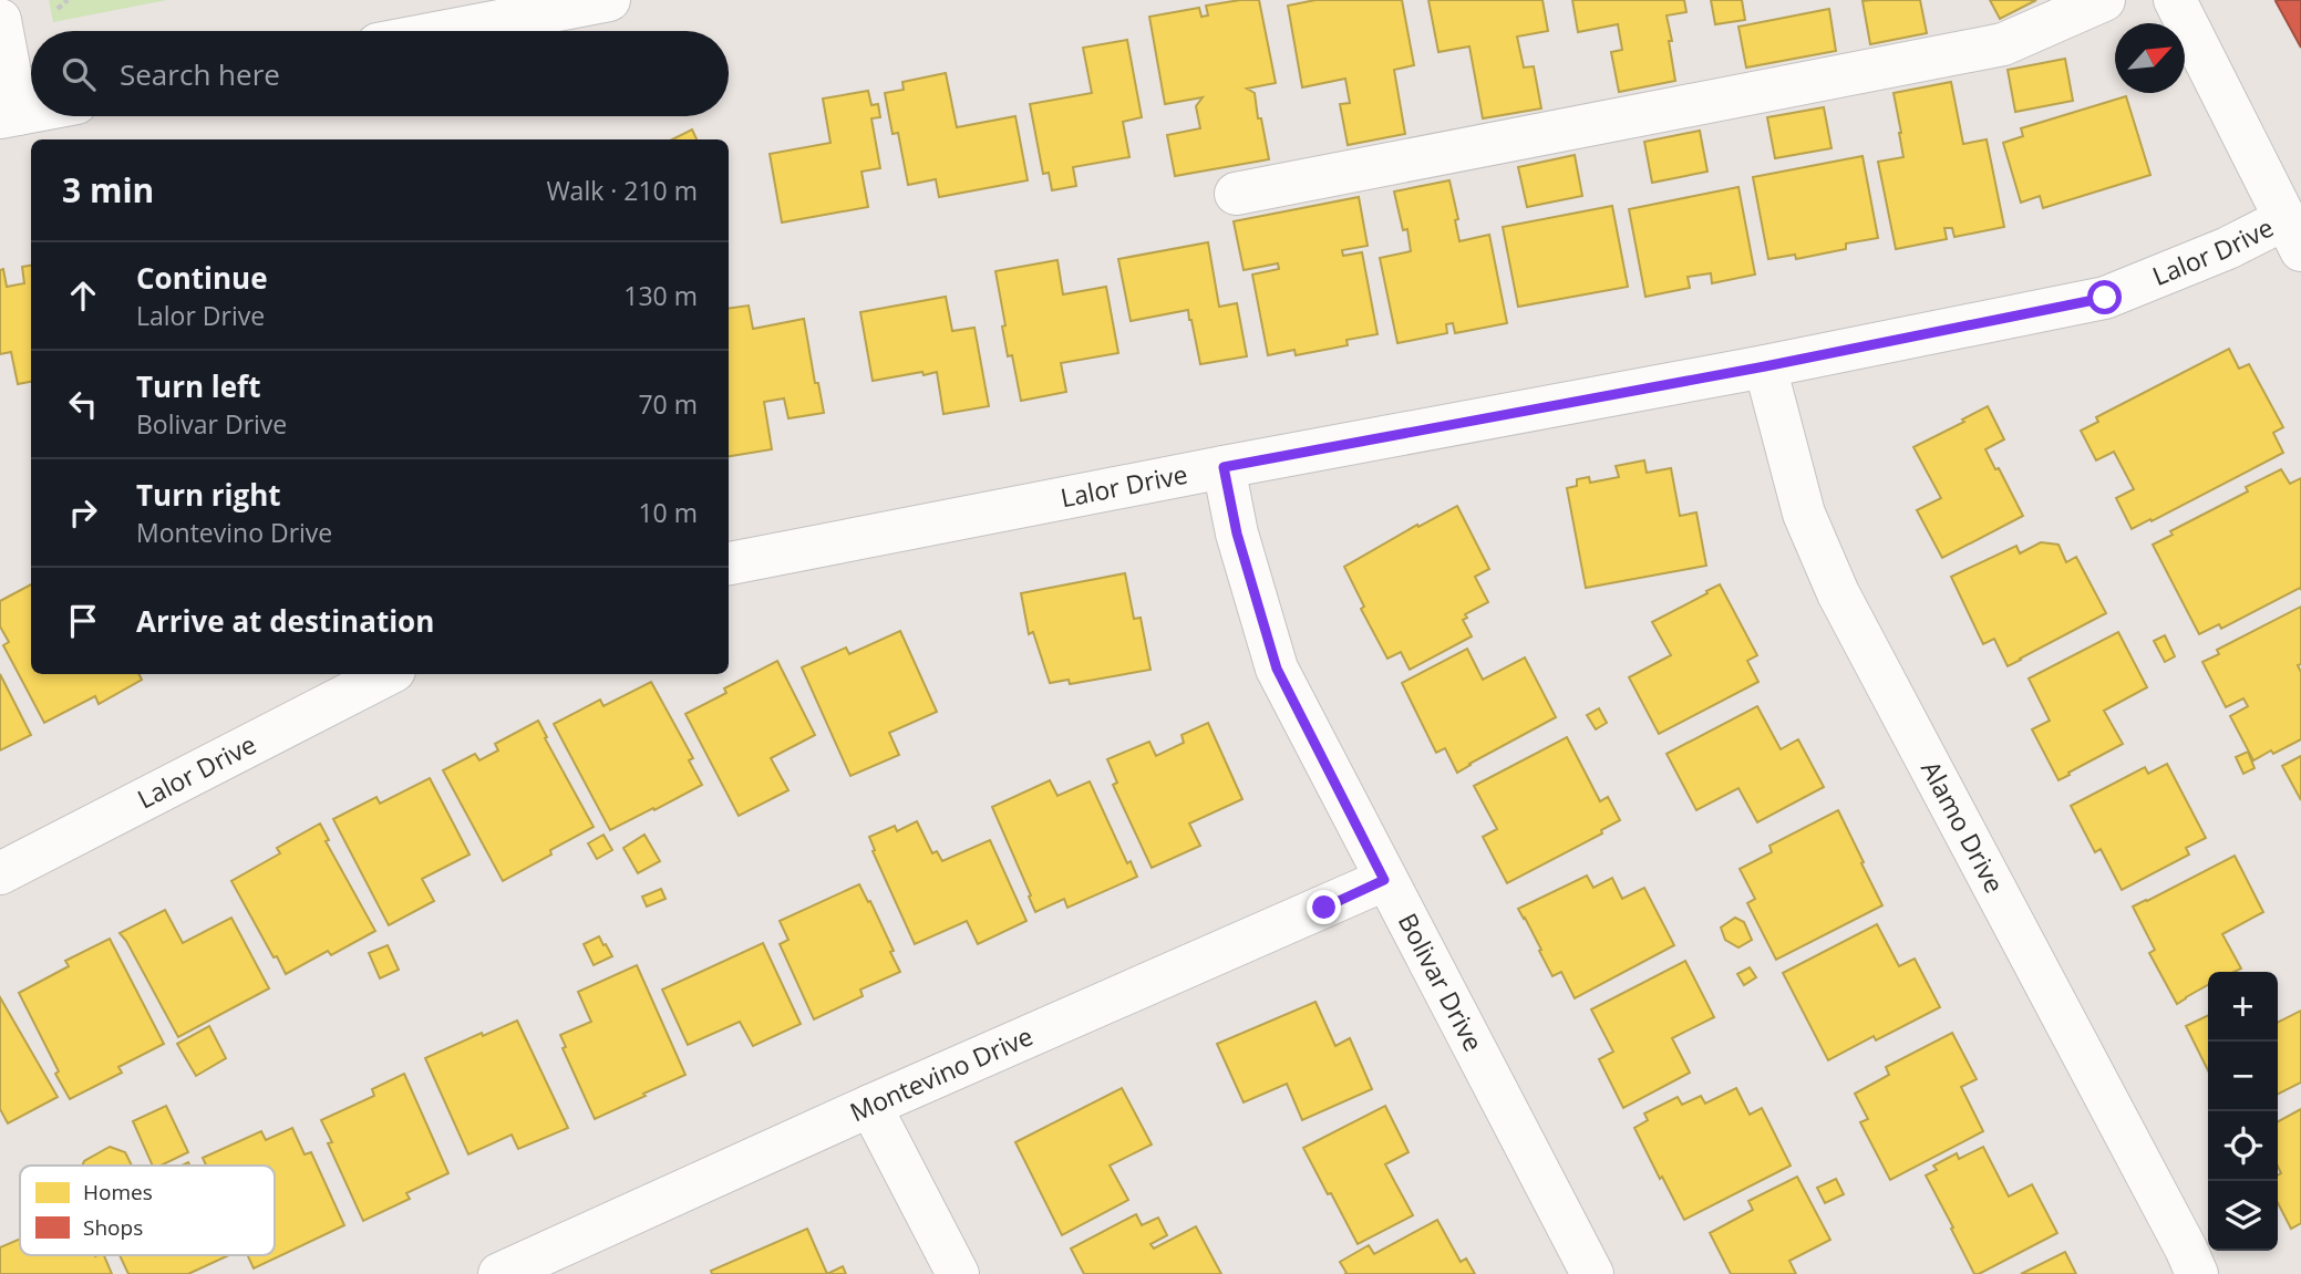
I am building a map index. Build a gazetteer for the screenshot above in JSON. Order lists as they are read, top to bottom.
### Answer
{
  "streets": {
    "street": [
      "Lalor Drive",
      "Alamo Drive",
      "Bolivar Drive",
      "Montevino Drive"
    ]
  },
  "crossings": [
    ["Lalor Drive", "Alamo Drive"],
    ["Lalor Drive", "Bolivar Drive"],
    ["Bolivar Drive", "Montevino Drive"]
  ],
  "legend": ["Homes", "Shops"],
  "north": "top right",
  "page": {
    "search": "Search here",
    "heading": ["3 min", "Walk · 210 m"],
    "list": [
      ["Continue", "Lalor Drive", "130 m"],
      ["Turn left", "Bolivar Drive", "70 m"],
      ["Turn right", "Montevino Drive", "10 m"],
      "Arrive at destination"
    ],
    "map_buttons": ["+", "−"]
  }
}
